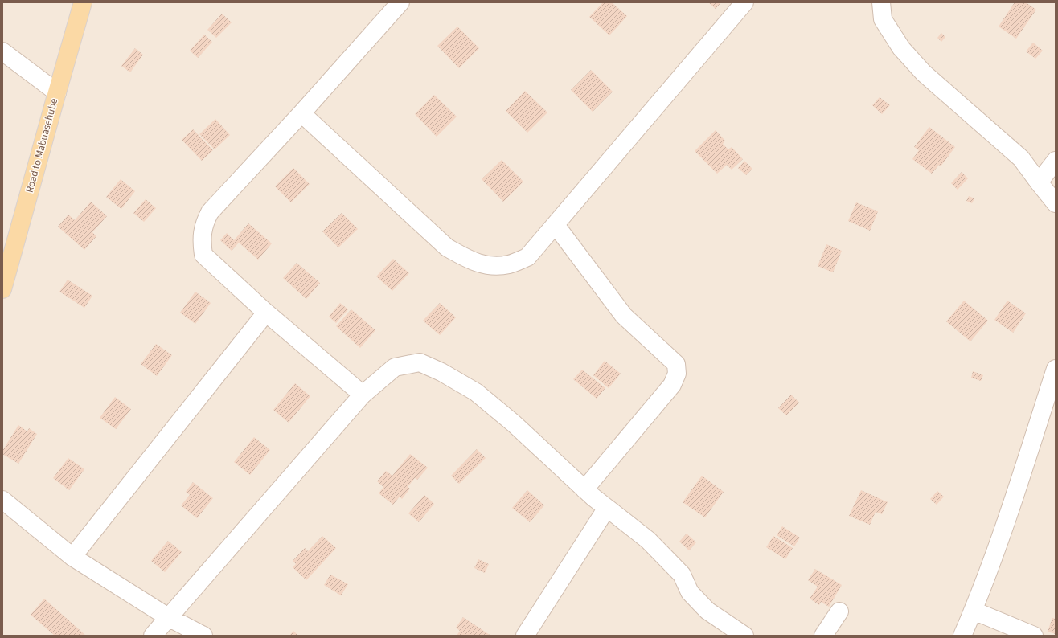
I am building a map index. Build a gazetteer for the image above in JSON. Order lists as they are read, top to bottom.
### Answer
{
  "streets": {
    "main road": ["Road to Mabuasehube"]
  }
}
